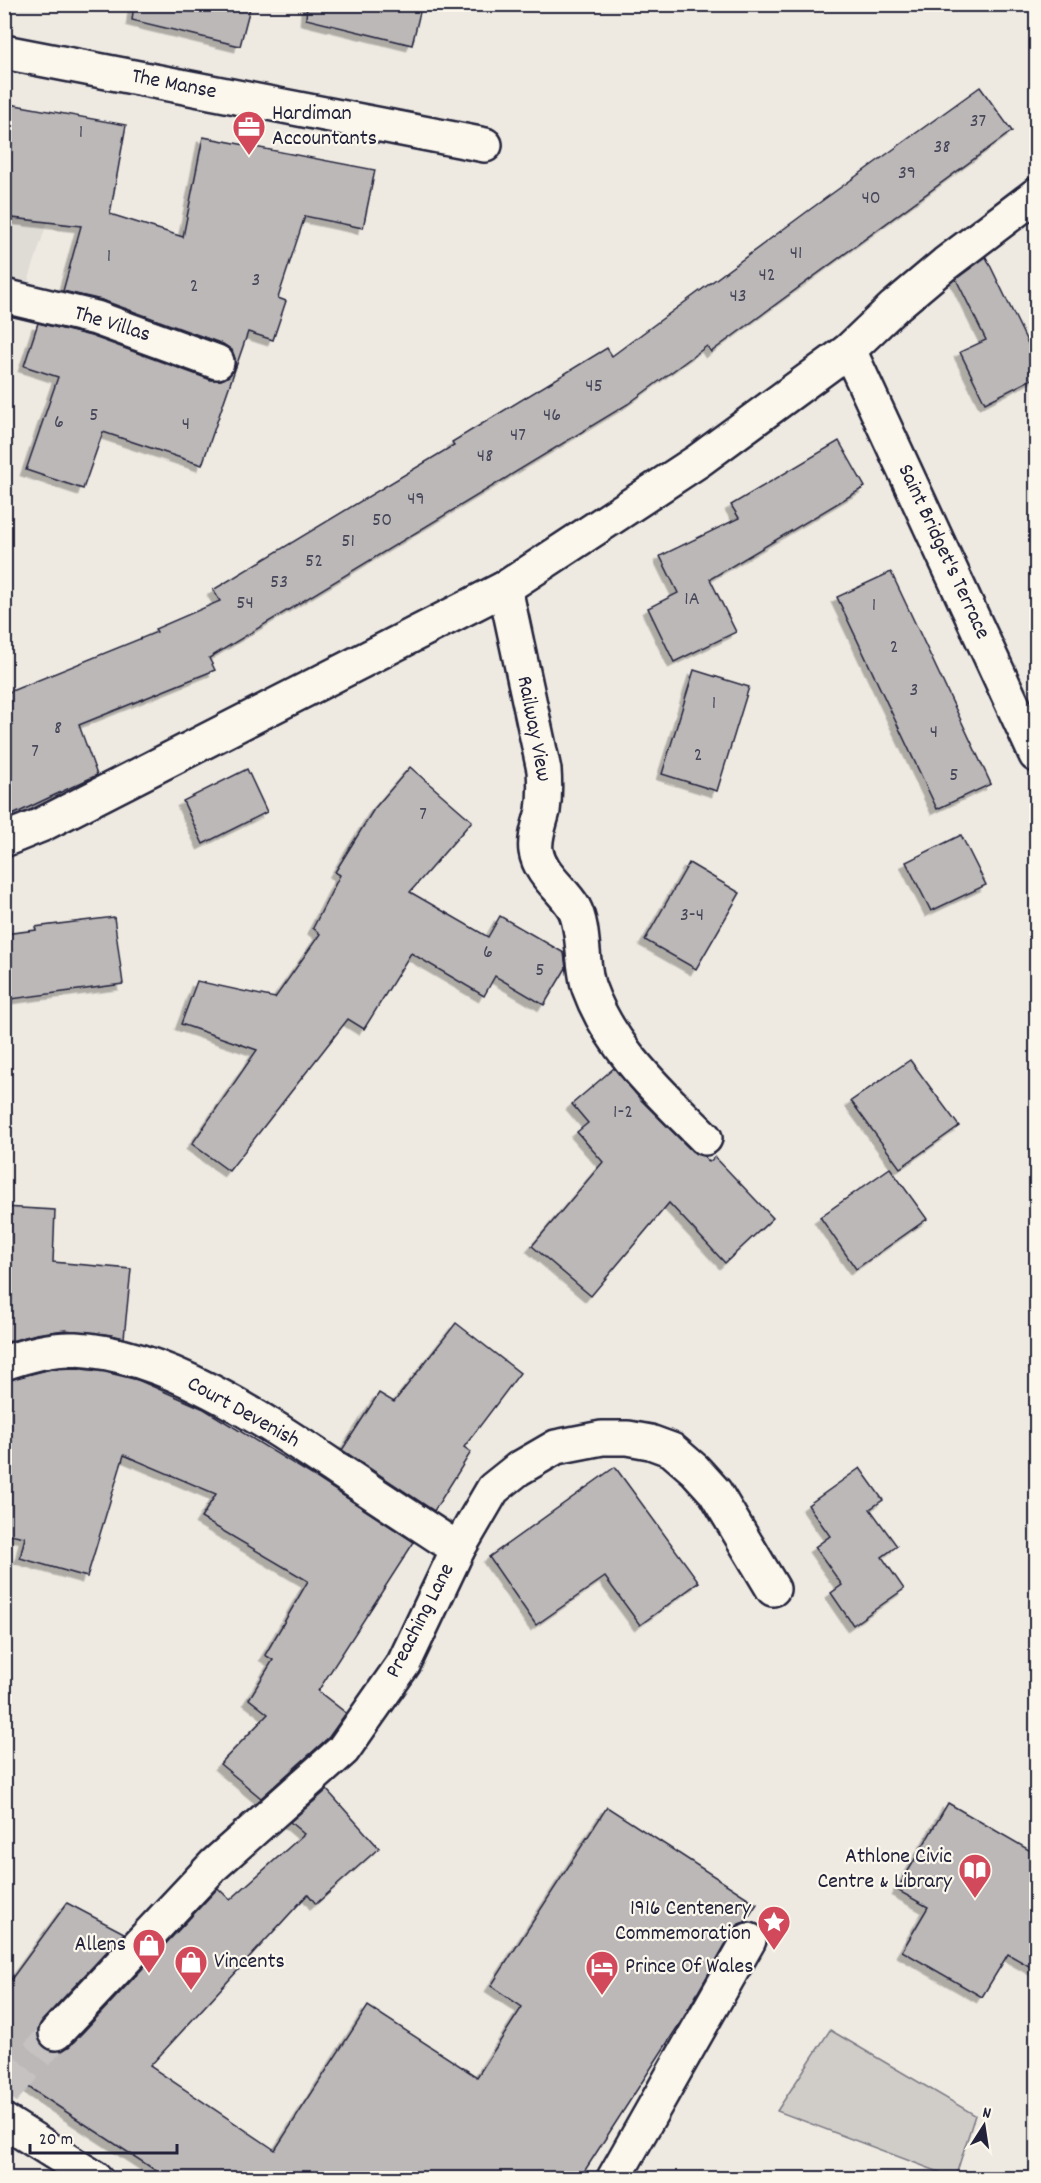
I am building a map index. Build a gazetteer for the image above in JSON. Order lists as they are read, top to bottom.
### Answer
{
  "streets": {
    "street": [
      "The Manse",
      "The Villas",
      "Saint Bridget's Terrace",
      "Railway View",
      "Court Devenish",
      "Preaching Lane"
    ]
  },
  "crossings": [
    ["Court Devenish", "Preaching Lane"]
  ],
  "places": {
    "office": ["Hardiman Accountants"],
    "library": ["Athlone Civic Centre & Library"],
    "place": ["1916 Centenery Commemoration"],
    "shop": ["Allens", "Vincents"],
    "hotel": ["Prince Of Wales"]
  },
  "house_numbers": [
    "37",
    "1",
    "38",
    "39",
    "40",
    "41",
    "1",
    "42",
    "3",
    "2",
    "43",
    "45",
    "5",
    "46",
    "6",
    "4",
    "47",
    "48",
    "49",
    "50",
    "51",
    "52",
    "53",
    "1A",
    "54",
    "1",
    "2",
    "3",
    "1",
    "8",
    "4",
    "7",
    "2",
    "5",
    "7",
    "3-4",
    "6",
    "5",
    "1-2"
  ],
  "scale_bar": "20 m",
  "north": "top"
}
